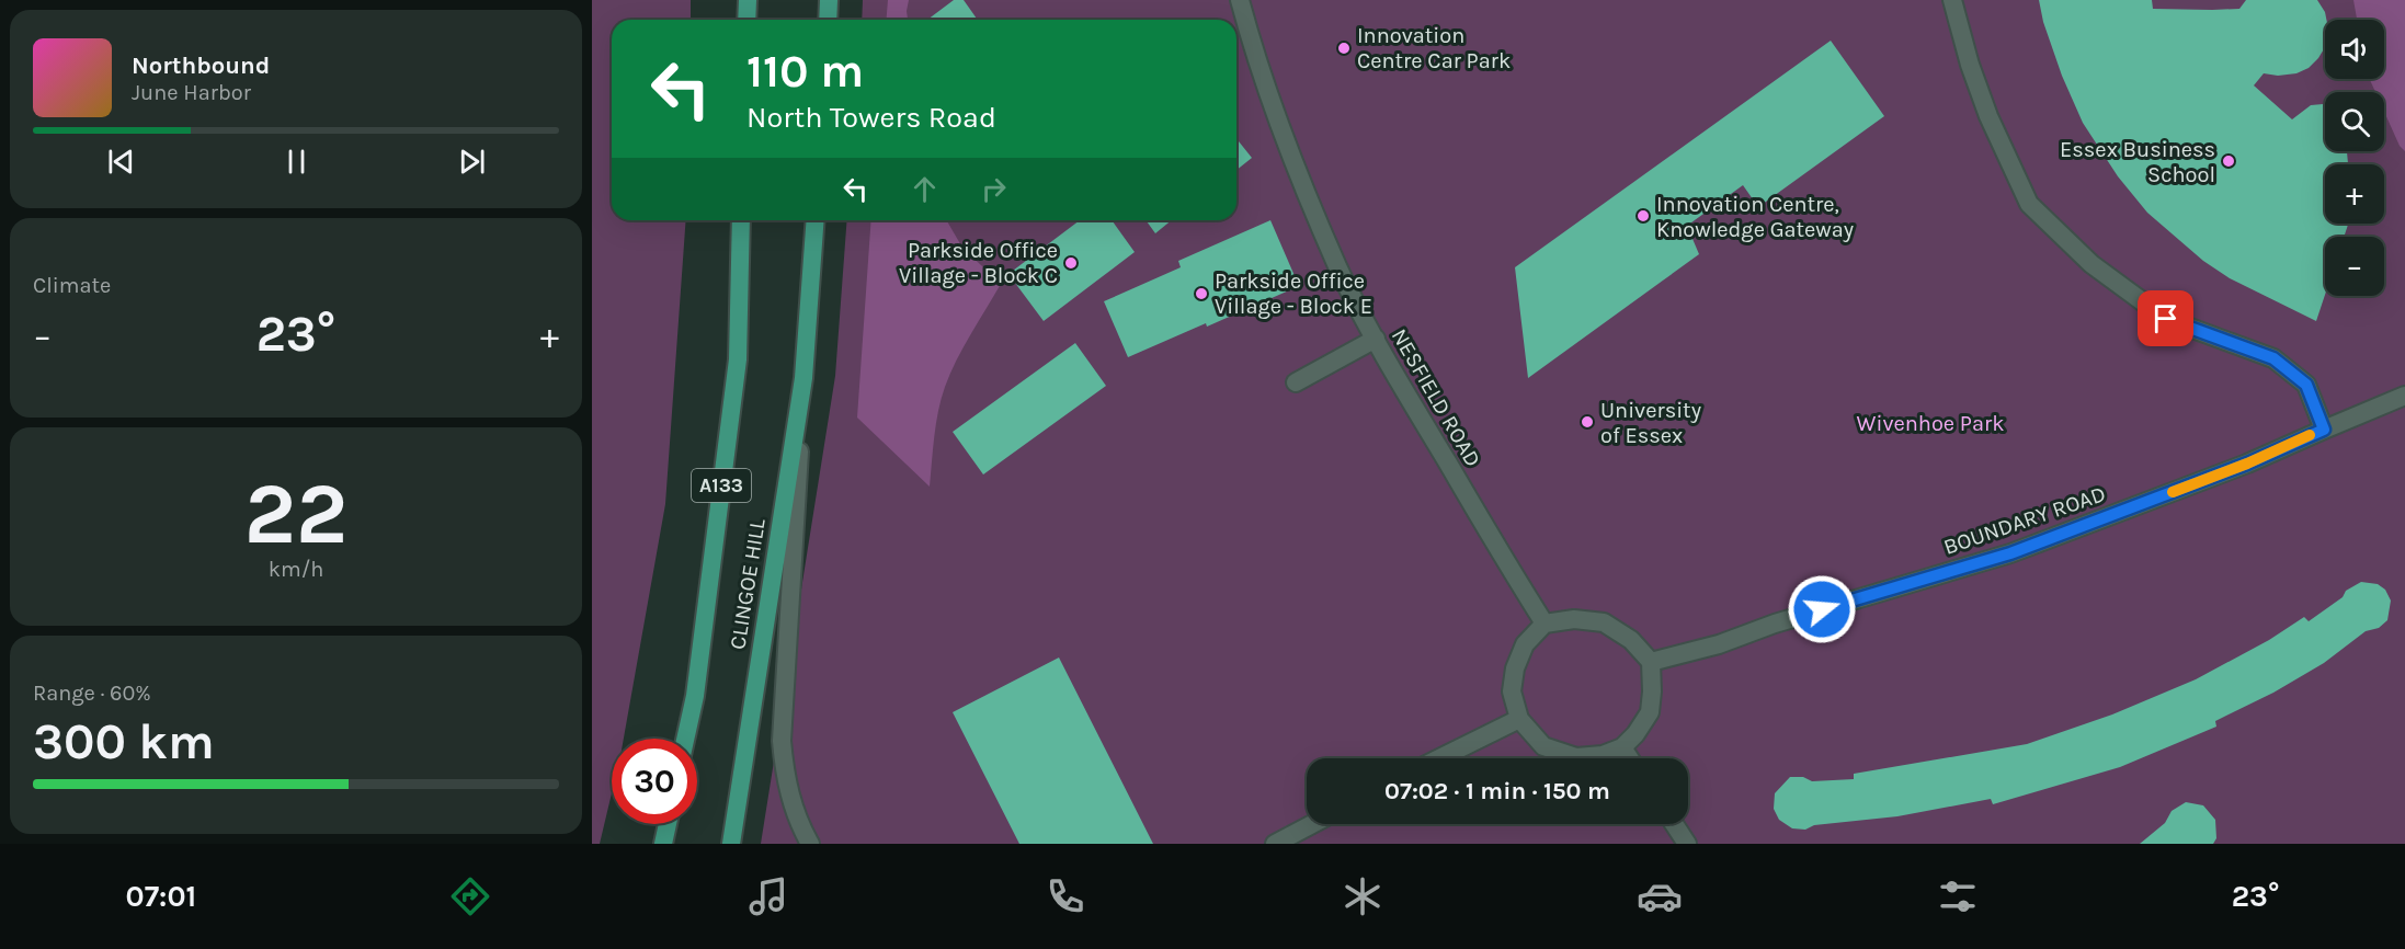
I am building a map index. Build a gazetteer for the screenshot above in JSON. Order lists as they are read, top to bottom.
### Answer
{
  "streets": {
    "main road": ["A133", "CLINGOE HILL"],
    "street": ["NESFIELD ROAD", "BOUNDARY ROAD"]
  },
  "crossings": [
    ["NESFIELD ROAD", "BOUNDARY ROAD"]
  ],
  "parks": ["Wivenhoe Park"],
  "places": [
    "Innovation Centre Car Park",
    "Essex Business School",
    "Innovation Centre, Knowledge Gateway",
    "Parkside Office Village - Block C",
    "Parkside Office Village - Block E",
    "University of Essex"
  ],
  "page": {
    "map_buttons": ["+", "−"],
    "turn": ["110 m", "North Towers Road"],
    "song": ["Northbound", "June Harbor"],
    "tile": [
      "Climate",
      ["22", "km/h"],
      ["Range · 60%", "300 km"]
    ],
    "heat": ["−", "23°", "+"],
    "limit": "30",
    "trip": "07:02 · 1 min · 150 m",
    "tabs": ["07:01", "23°"]
  }
}
